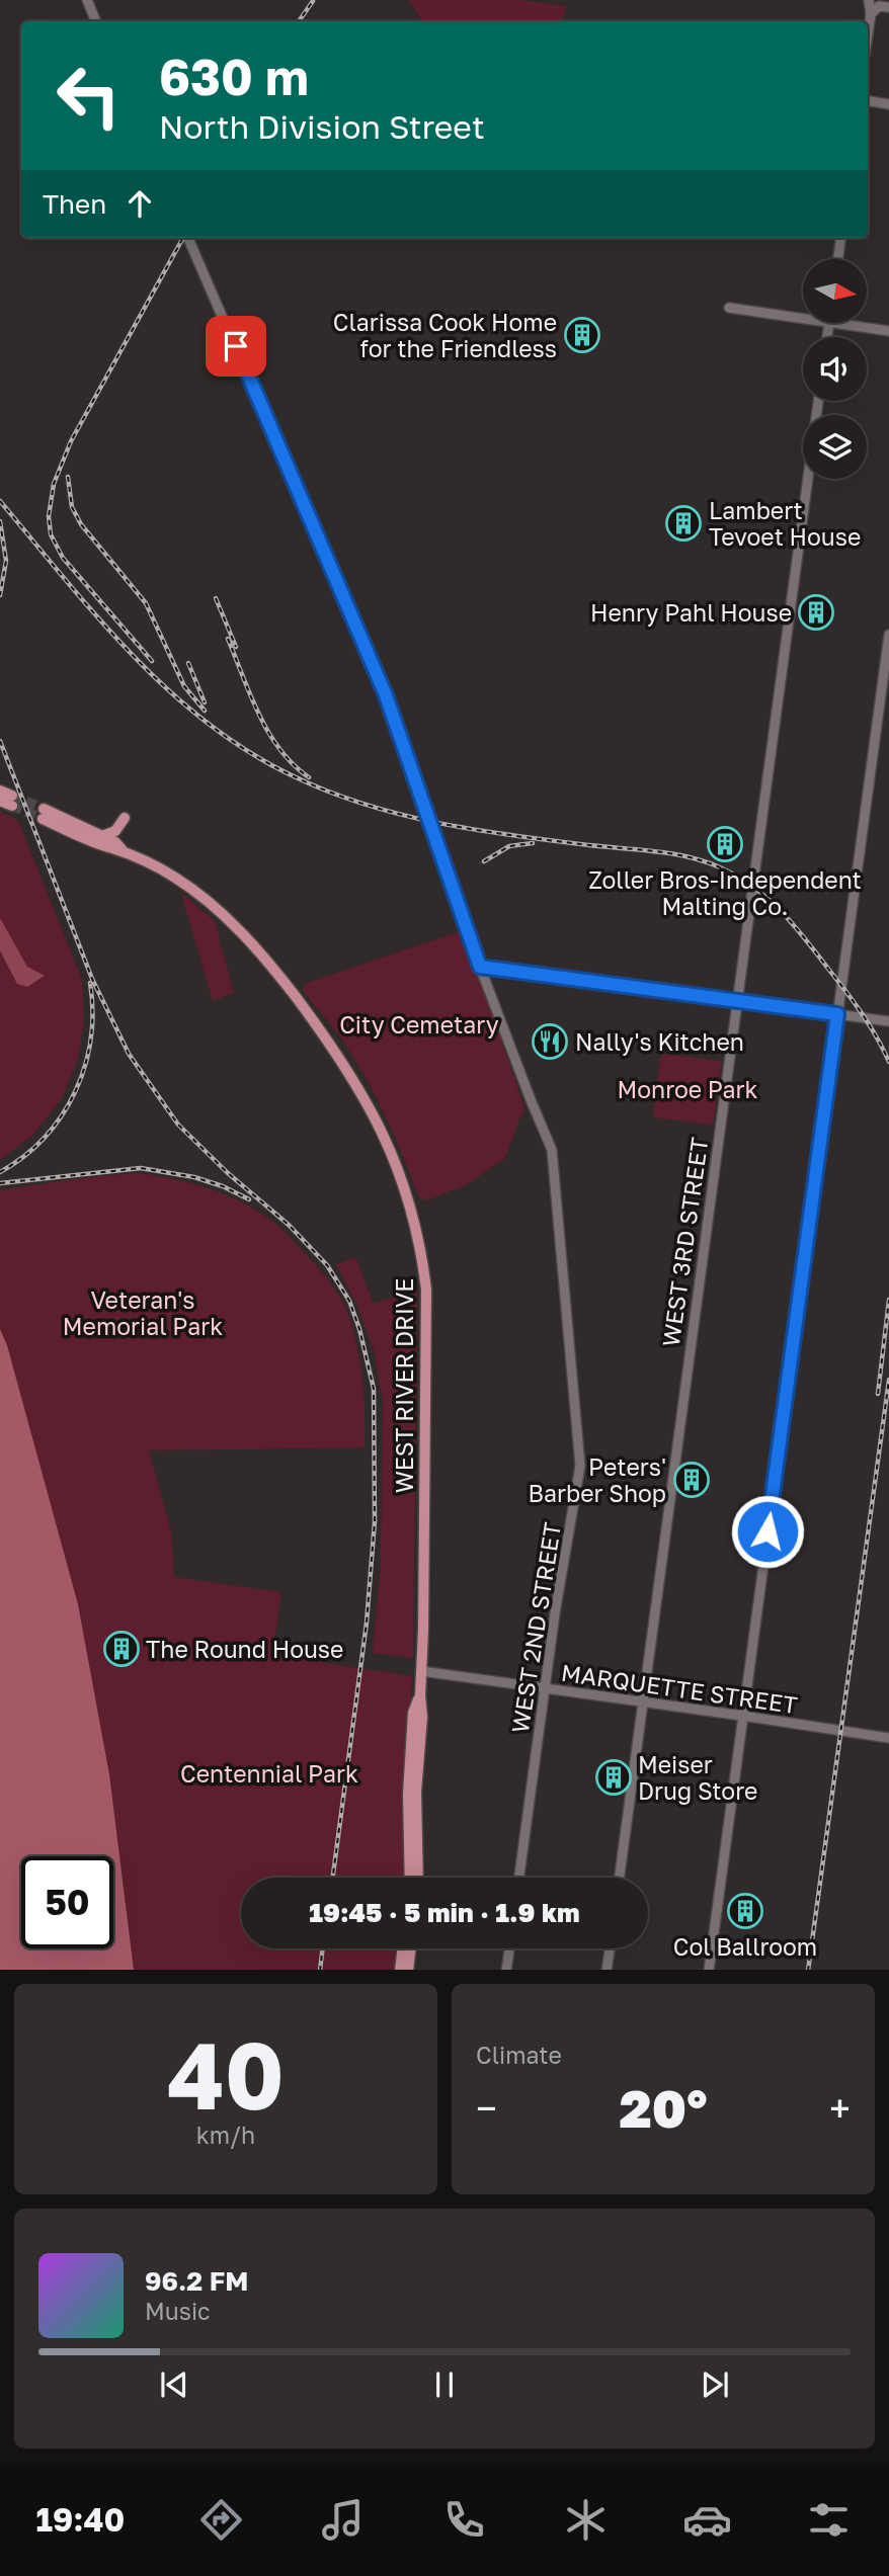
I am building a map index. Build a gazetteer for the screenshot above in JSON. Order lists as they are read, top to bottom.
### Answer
{
  "streets": {
    "main road": ["WEST RIVER DRIVE"],
    "street": ["WEST 3RD STREET", "WEST 2ND STREET", "MARQUETTE STREET"]
  },
  "crossings": [
    ["WEST 3RD STREET", "MARQUETTE STREET"],
    ["WEST RIVER DRIVE", "MARQUETTE STREET"],
    ["WEST 2ND STREET", "MARQUETTE STREET"]
  ],
  "parks": [
    "City Cemetary",
    "Monroe Park",
    "Veteran's Memorial Park",
    "Centennial Park"
  ],
  "places": {
    "building": [
      "Clarissa Cook Home for the Friendless",
      "Lambert Tevoet House",
      "Henry Pahl House",
      "Zoller Bros-Independent Malting Co.",
      "Peters' Barber Shop",
      "The Round House",
      "Meiser Drug Store",
      "Col Ballroom"
    ],
    "restaurant": ["Nally's Kitchen"]
  },
  "north": "right",
  "page": {
    "turn": ["630 m", "North Division Street"],
    "then": "Then",
    "limit": "50",
    "trip": "19:45 · 5 min · 1.9 km",
    "tile": [
      ["40", "km/h"],
      "Climate"
    ],
    "heat": ["−", "20°", "+"],
    "song": ["96.2 FM", "Music"],
    "tabs": "19:40"
  }
}
